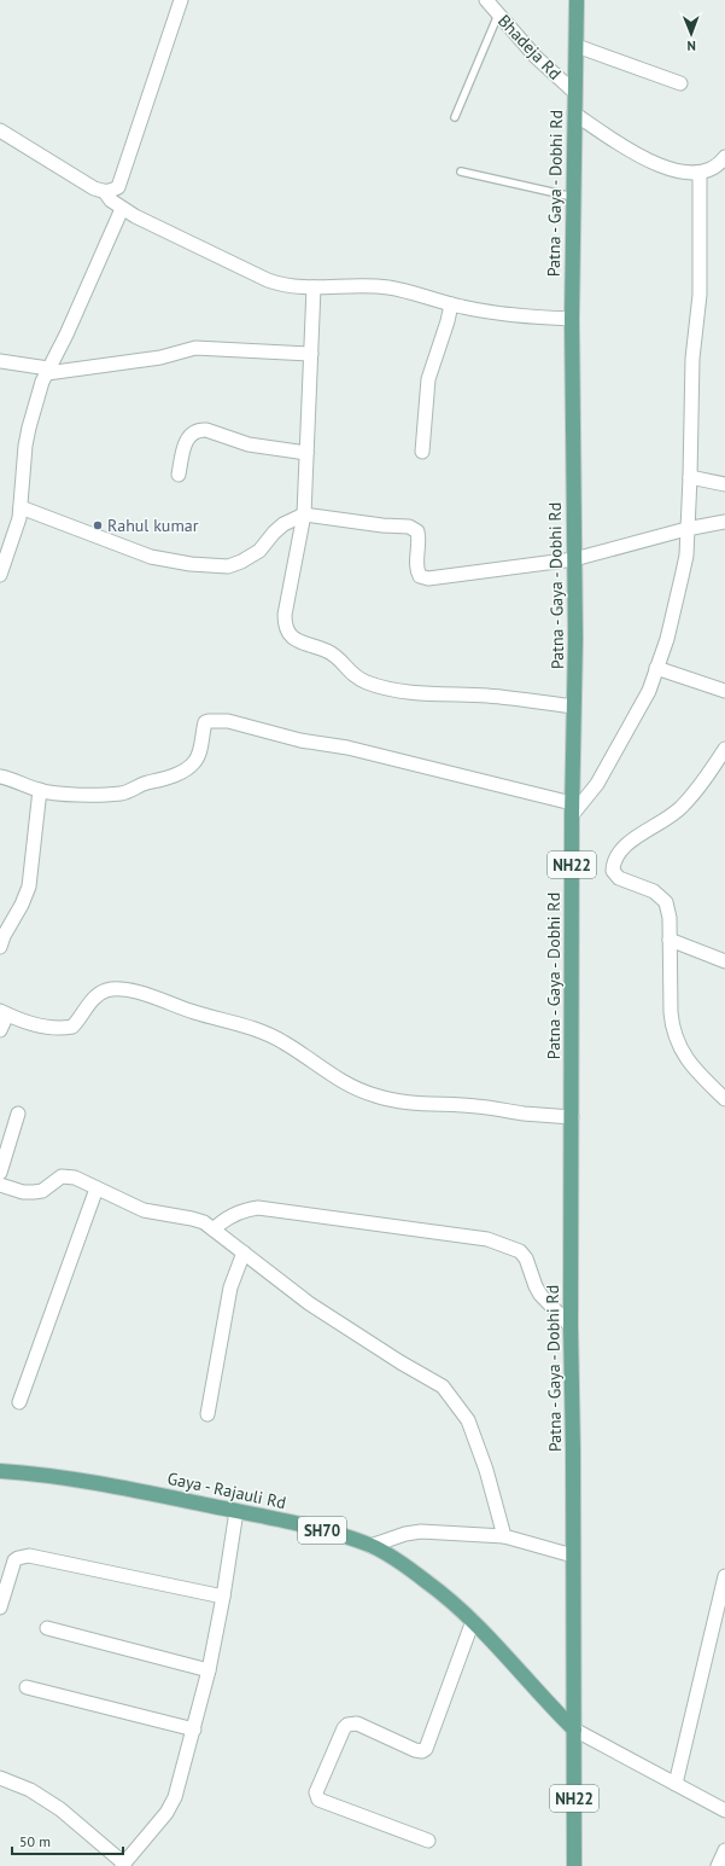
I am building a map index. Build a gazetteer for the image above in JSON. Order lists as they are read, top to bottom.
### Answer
{
  "streets": {
    "main road": [
      "Patna - Gaya - Dobhi Rd",
      "NH22",
      "Gaya - Rajauli Rd",
      "SH70"
    ],
    "street": ["Bhadeja Rd"]
  },
  "crossings": [
    ["Bhadeja Rd", "Patna - Gaya - Dobhi Rd"],
    ["Patna - Gaya - Dobhi Rd", "Gaya - Rajauli Rd"]
  ],
  "places": ["Rahul kumar"],
  "scale_bar": "50 m",
  "north": "bottom"
}
